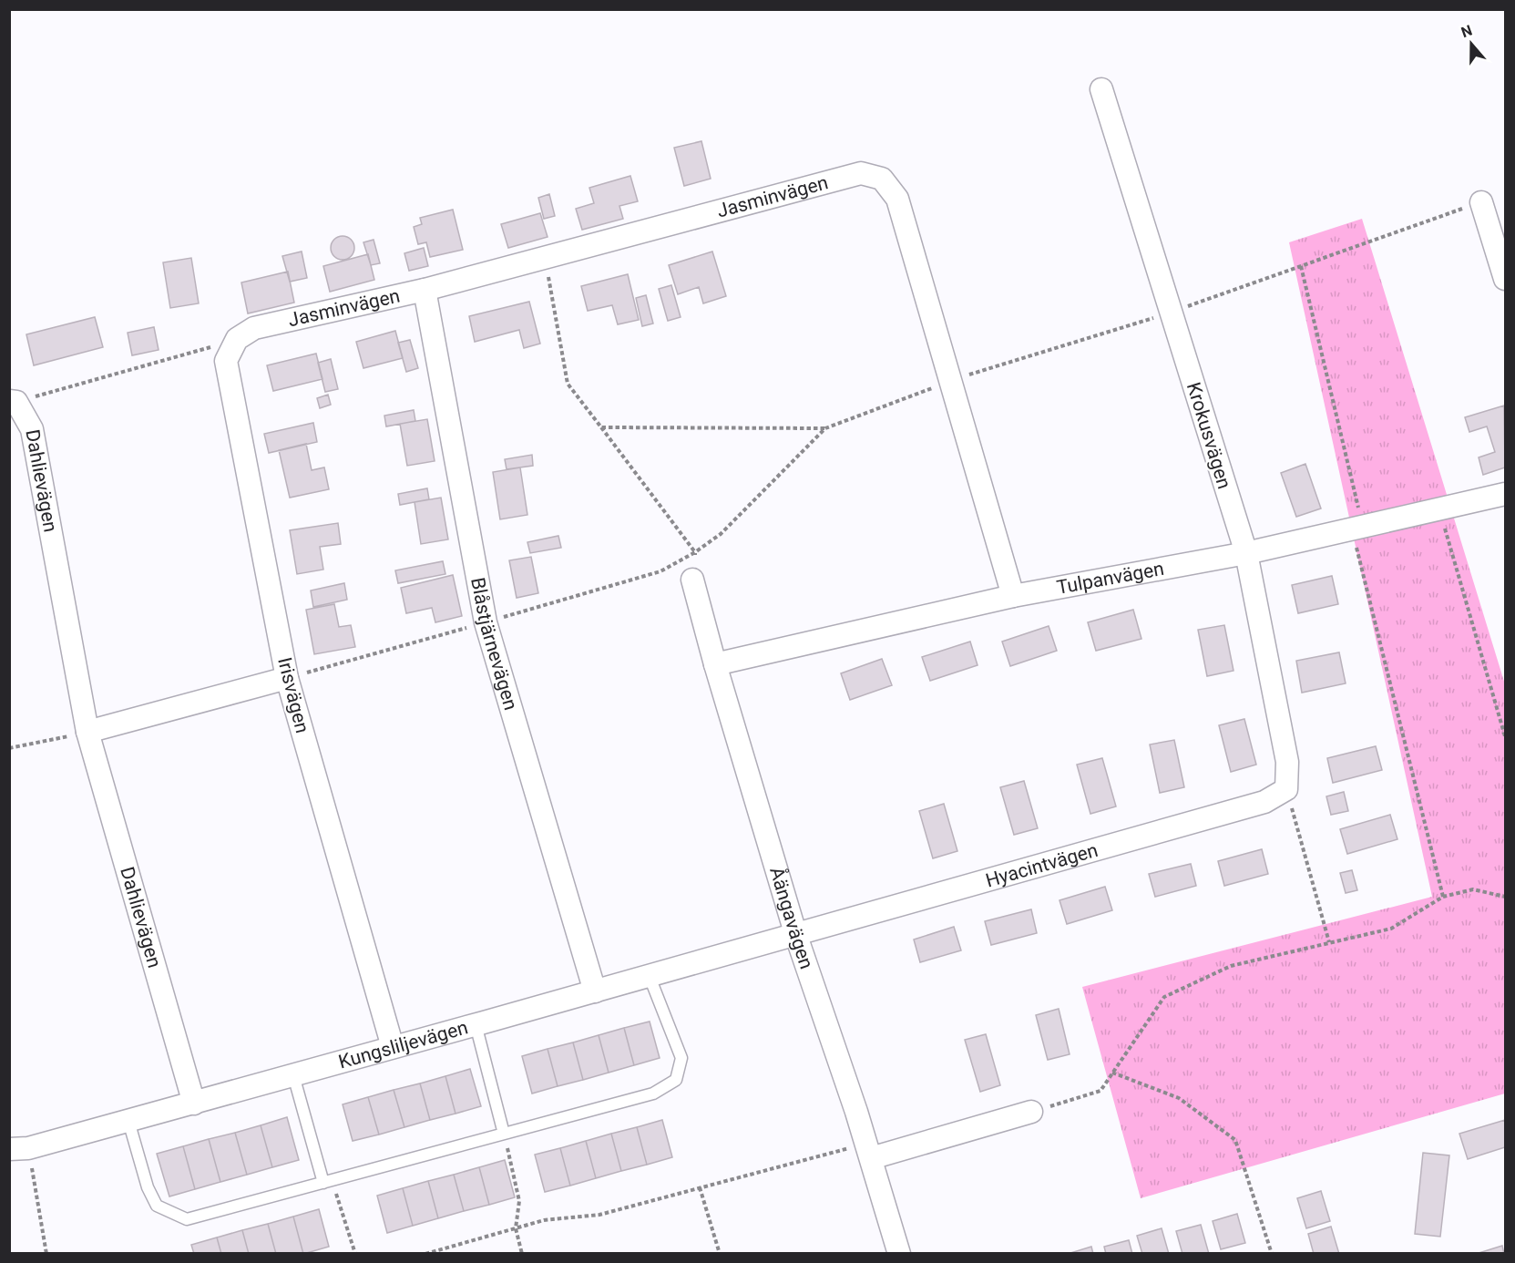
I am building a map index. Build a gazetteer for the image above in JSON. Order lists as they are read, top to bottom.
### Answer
{
  "streets": {
    "street": [
      "Jasminvägen",
      "Krokusvägen",
      "Dahlievägen",
      "Tulpanvägen",
      "Blåstjärnevägen",
      "Irisvägen",
      "Hyacintvägen",
      "Åängavägen",
      "Kungsliljevägen"
    ]
  },
  "crossings": [
    ["Jasminvägen", "Tulpanvägen"],
    ["Jasminvägen", "Blåstjärnevägen"],
    ["Jasminvägen", "Irisvägen"],
    ["Krokusvägen", "Tulpanvägen"],
    ["Krokusvägen", "Hyacintvägen"],
    ["Dahlievägen", "Kungsliljevägen"],
    ["Tulpanvägen", "Åängavägen"],
    ["Blåstjärnevägen", "Kungsliljevägen"],
    ["Irisvägen", "Kungsliljevägen"],
    ["Hyacintvägen", "Åängavägen"],
    ["Hyacintvägen", "Kungsliljevägen"],
    ["Åängavägen", "Kungsliljevägen"]
  ],
  "north": "top"
}
